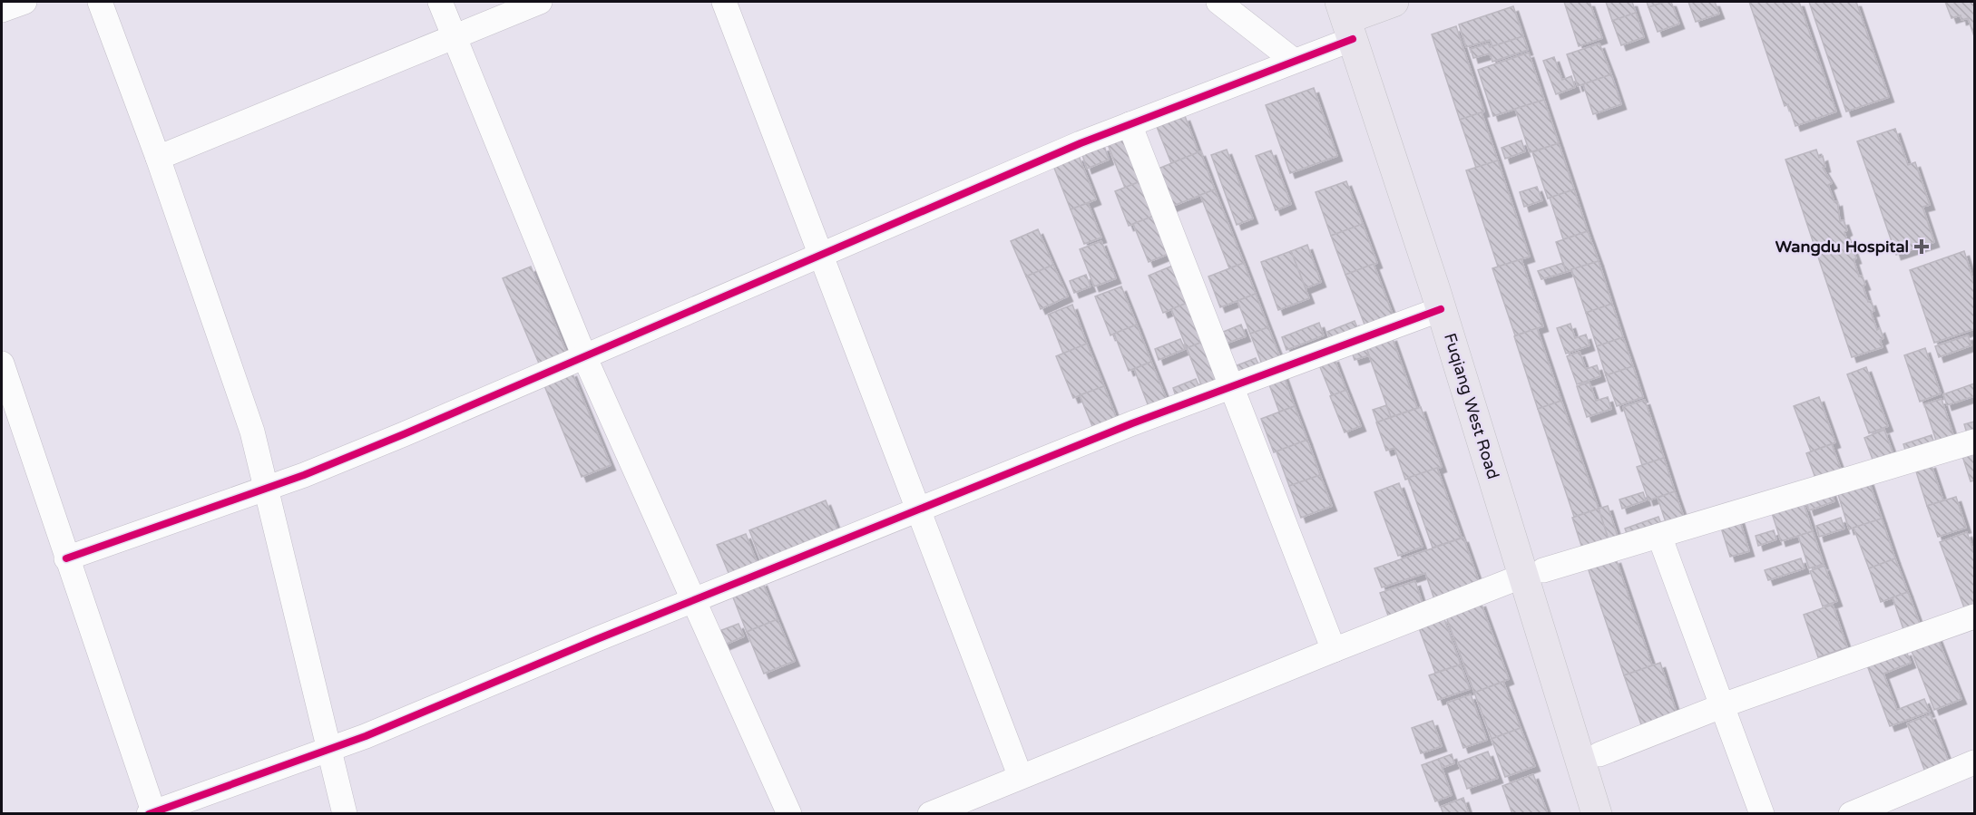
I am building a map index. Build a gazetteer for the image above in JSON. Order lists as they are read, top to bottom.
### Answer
{
  "streets": {
    "main road": ["Fuqiang West Road"]
  },
  "places": {
    "health": ["Wangdu Hospital"]
  }
}
